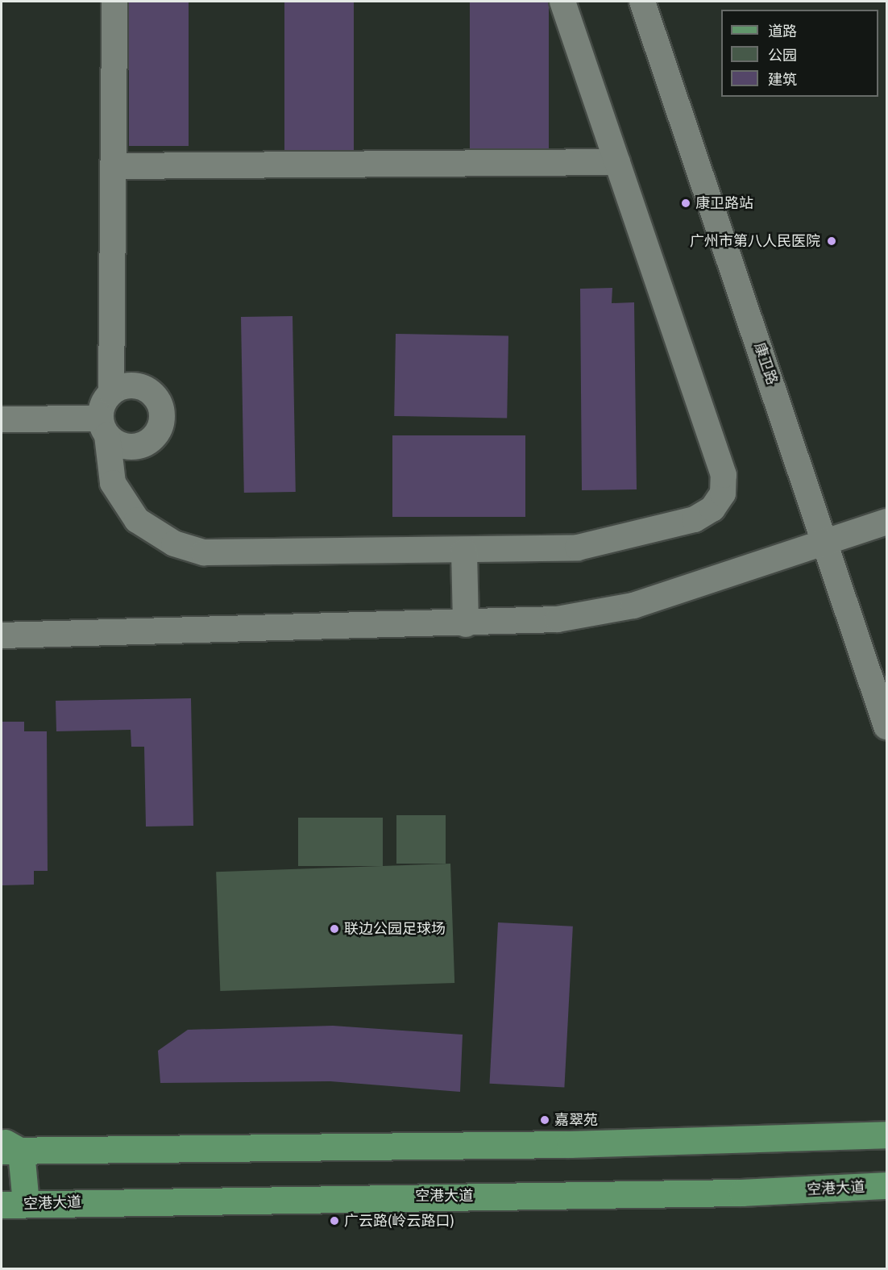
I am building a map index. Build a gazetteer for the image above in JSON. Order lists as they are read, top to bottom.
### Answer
{
  "streets": {
    "main road": ["空港大道"],
    "street": ["康卫路"]
  },
  "places": [
    "康卫路站",
    "广州市第八人民医院",
    "联边公园足球场",
    "嘉翠苑",
    "广云路(岭云路口)"
  ],
  "legend": ["道路", "公园", "建筑"]
}
